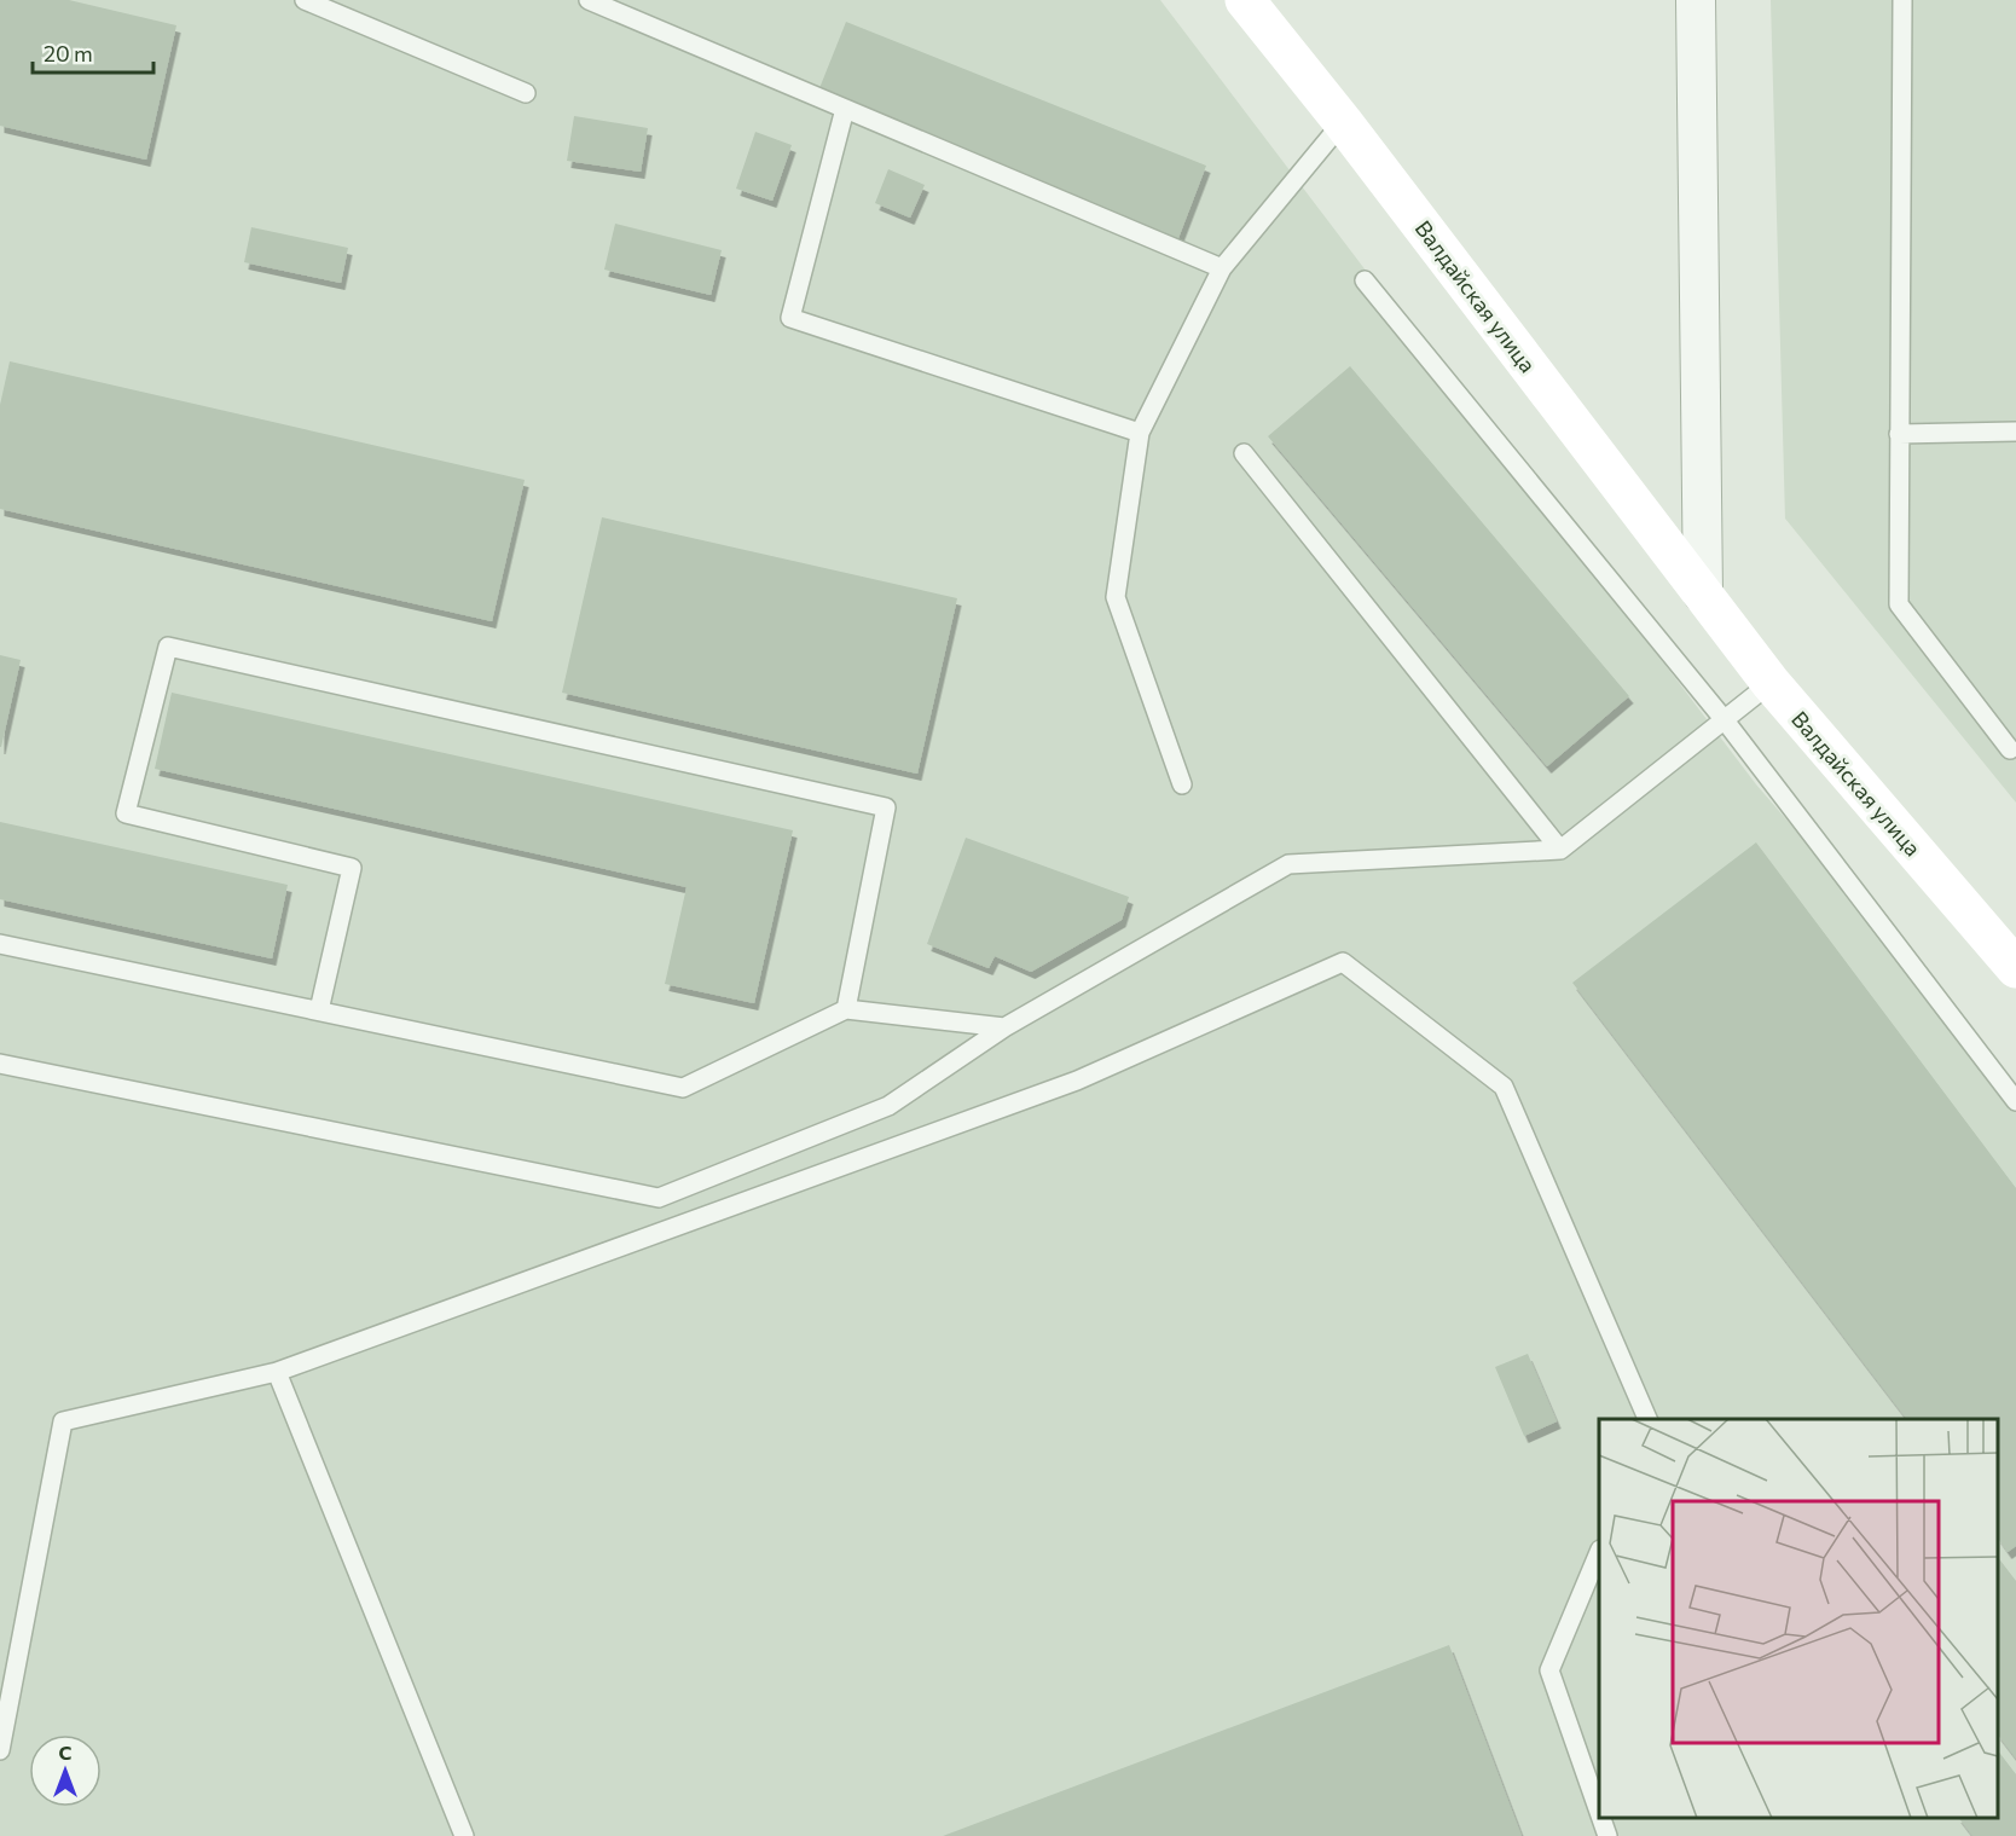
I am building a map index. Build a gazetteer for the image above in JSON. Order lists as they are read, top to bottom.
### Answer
{
  "streets": {
    "street": ["Валдайская улица"]
  },
  "scale_bar": "20 m",
  "north": "top"
}
